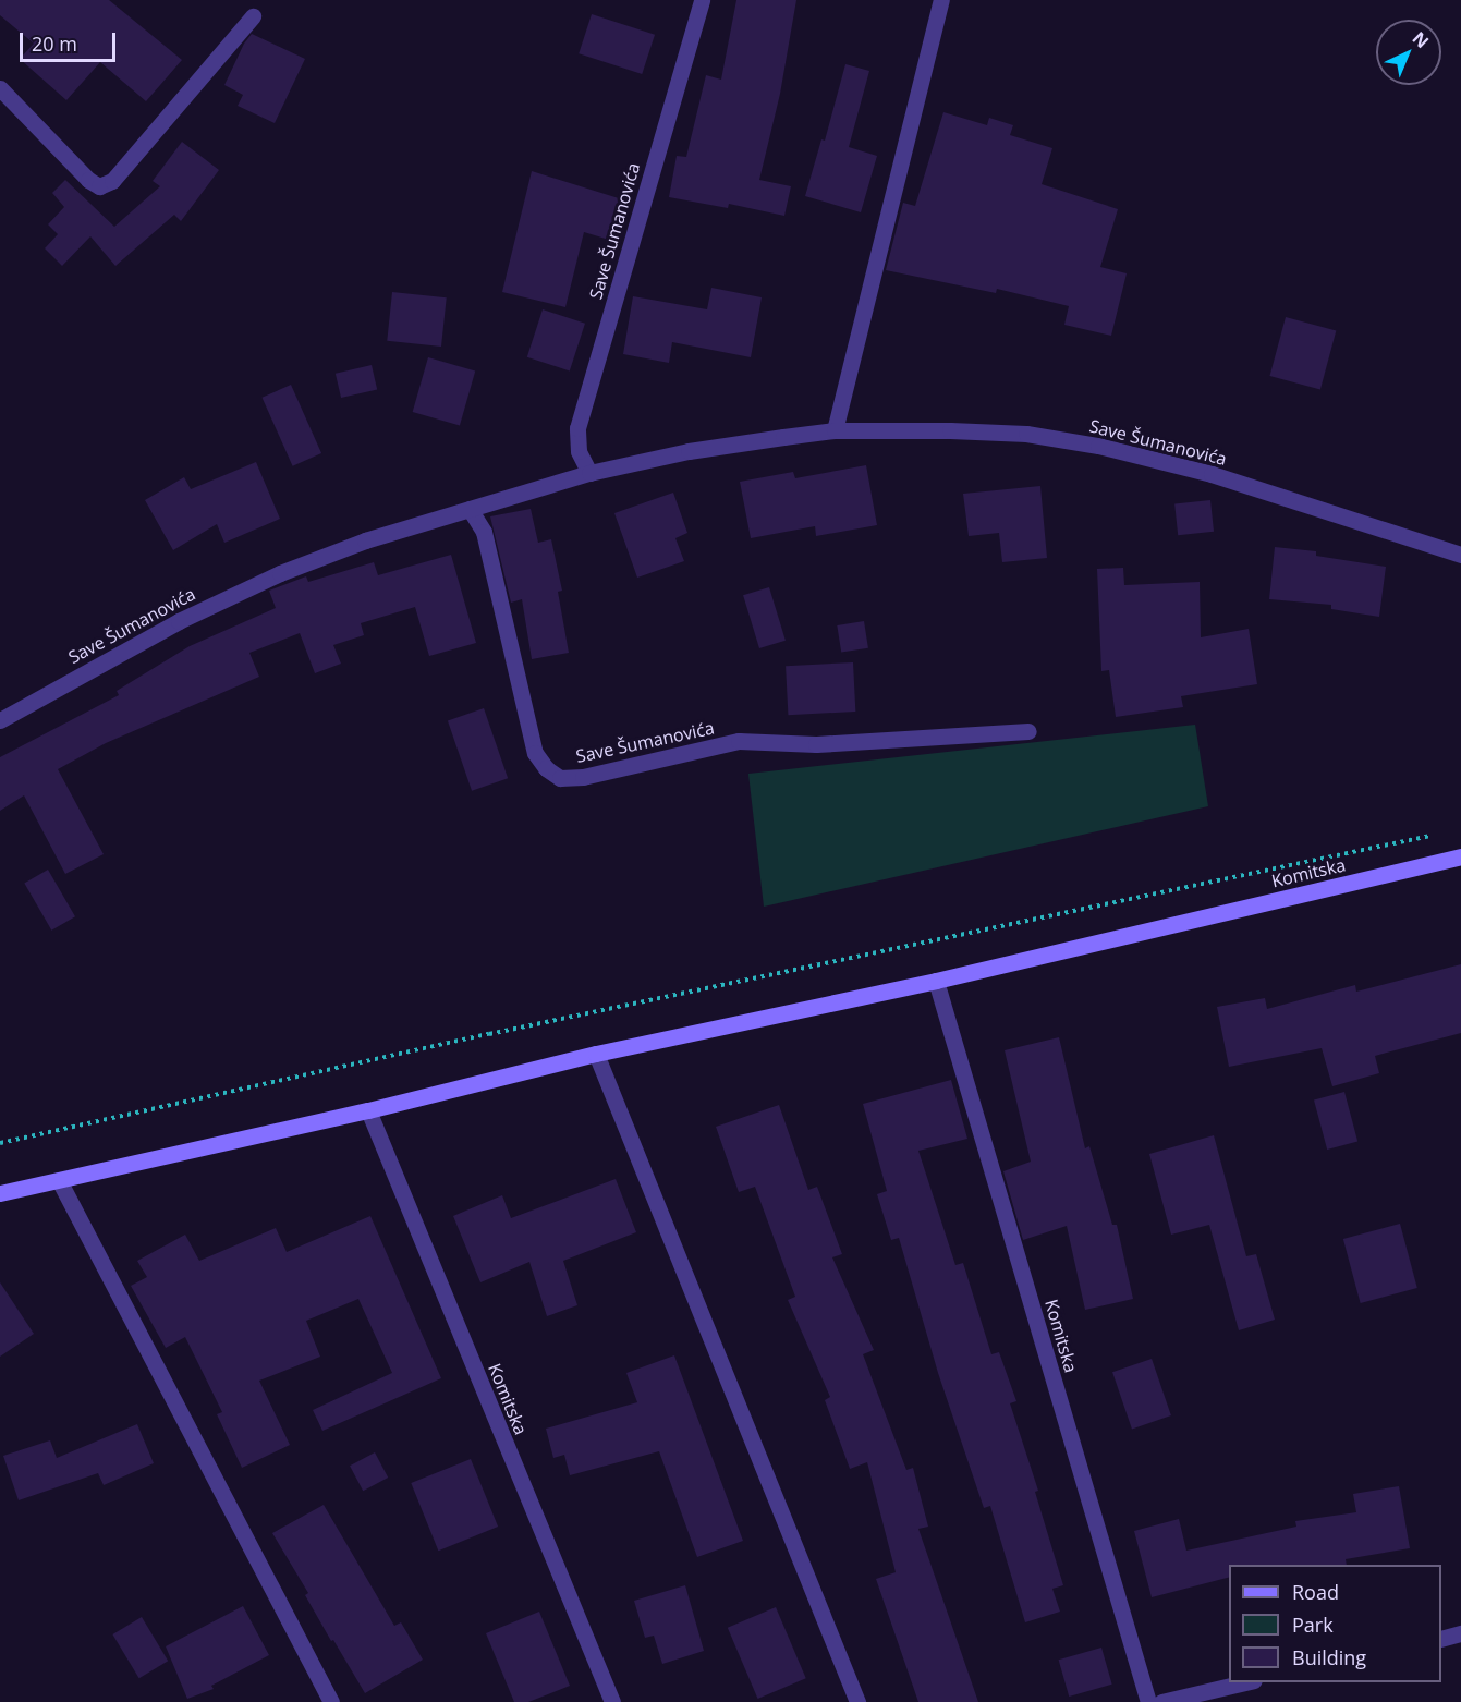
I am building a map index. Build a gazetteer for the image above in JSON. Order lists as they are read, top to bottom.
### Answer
{
  "streets": {
    "main road": ["Komitska"],
    "street": ["Save Šumanovića"]
  },
  "legend": ["Road", "Park", "Building"],
  "scale_bar": "20 m",
  "north": "top right"
}
